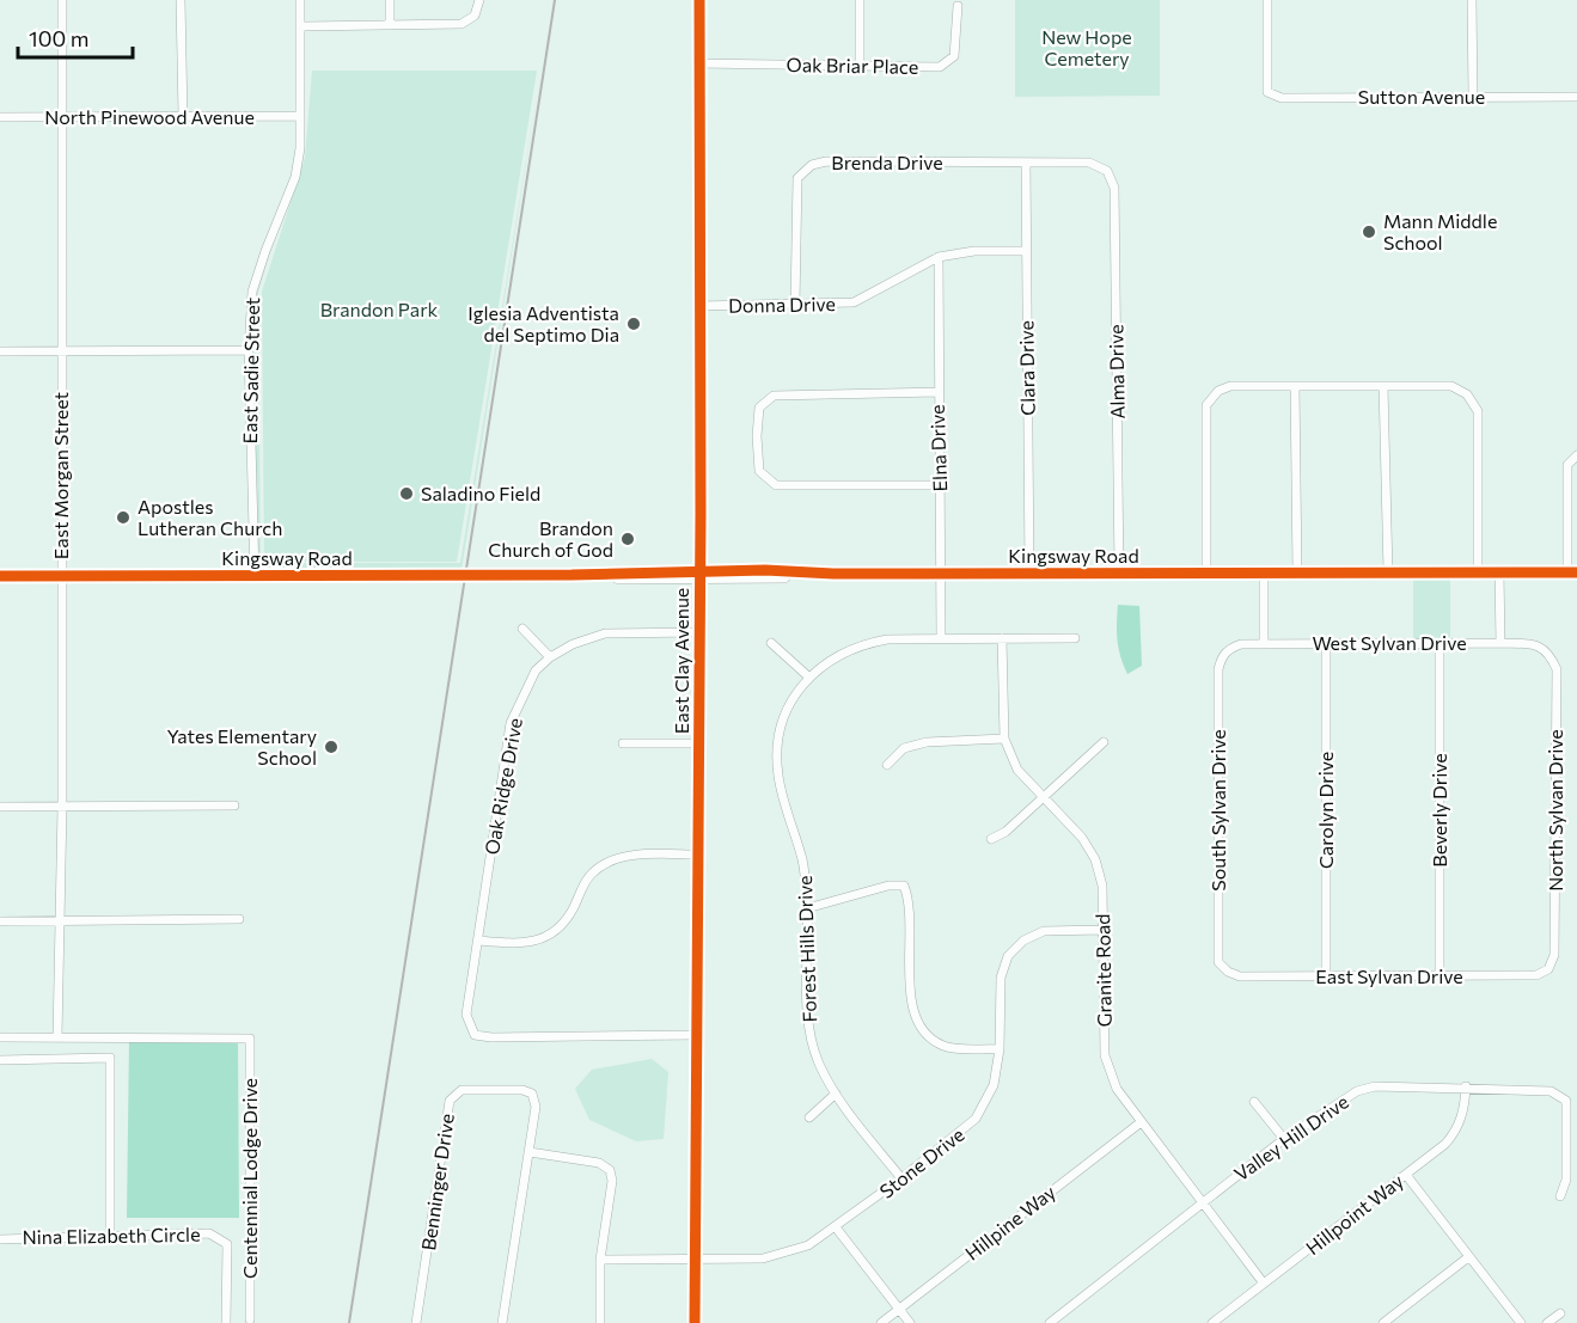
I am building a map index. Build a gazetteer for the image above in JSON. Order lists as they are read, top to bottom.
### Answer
{
  "streets": {
    "street": [
      "Oak Briar Place",
      "Sutton Avenue",
      "North Pinewood Avenue",
      "Brenda Drive",
      "Donna Drive",
      "Clara Drive",
      "East Sadie Street",
      "Alma Drive",
      "Elna Drive",
      "East Morgan Street",
      "Kingsway Road",
      "West Sylvan Drive",
      "East Clay Avenue",
      "Oak Ridge Drive",
      "South Sylvan Drive",
      "Carolyn Drive",
      "Beverly Drive",
      "North Sylvan Drive",
      "Forest Hills Drive",
      "Granite Road",
      "East Sylvan Drive",
      "Valley Hill Drive",
      "Stone Drive",
      "Centennial Lodge Drive",
      "Benninger Drive",
      "Hillpoint Way",
      "Hillpine Way",
      "Nina Elizabeth Circle"
    ]
  },
  "crossings": [
    ["Oak Briar Place", "East Clay Avenue"],
    ["North Pinewood Avenue", "East Sadie Street"],
    ["North Pinewood Avenue", "East Morgan Street"],
    ["Brenda Drive", "Donna Drive"],
    ["Brenda Drive", "Clara Drive"],
    ["Brenda Drive", "Alma Drive"],
    ["Donna Drive", "Clara Drive"],
    ["Donna Drive", "Elna Drive"],
    ["Donna Drive", "East Clay Avenue"],
    ["Clara Drive", "Kingsway Road"],
    ["East Sadie Street", "Kingsway Road"],
    ["Alma Drive", "Kingsway Road"],
    ["Elna Drive", "Kingsway Road"],
    ["Elna Drive", "Forest Hills Drive"],
    ["East Morgan Street", "Kingsway Road"],
    ["East Morgan Street", "Centennial Lodge Drive"],
    ["Kingsway Road", "East Clay Avenue"],
    ["West Sylvan Drive", "South Sylvan Drive"],
    ["West Sylvan Drive", "Carolyn Drive"],
    ["West Sylvan Drive", "Beverly Drive"],
    ["West Sylvan Drive", "North Sylvan Drive"],
    ["East Clay Avenue", "Oak Ridge Drive"],
    ["East Clay Avenue", "Stone Drive"],
    ["South Sylvan Drive", "East Sylvan Drive"],
    ["Carolyn Drive", "East Sylvan Drive"],
    ["Beverly Drive", "East Sylvan Drive"],
    ["North Sylvan Drive", "East Sylvan Drive"],
    ["Forest Hills Drive", "Granite Road"],
    ["Forest Hills Drive", "Stone Drive"],
    ["Granite Road", "Valley Hill Drive"],
    ["Granite Road", "Stone Drive"],
    ["Granite Road", "Hillpoint Way"],
    ["Granite Road", "Hillpine Way"],
    ["Valley Hill Drive", "Hillpoint Way"]
  ],
  "parks": ["New Hope Cemetery", "Brandon Park"],
  "places": [
    "Mann Middle School",
    "Iglesia Adventista del Septimo Dia",
    "Saladino Field",
    "Apostles Lutheran Church",
    "Brandon Church of God",
    "Yates Elementary School"
  ],
  "scale_bar": "100 m"
}
